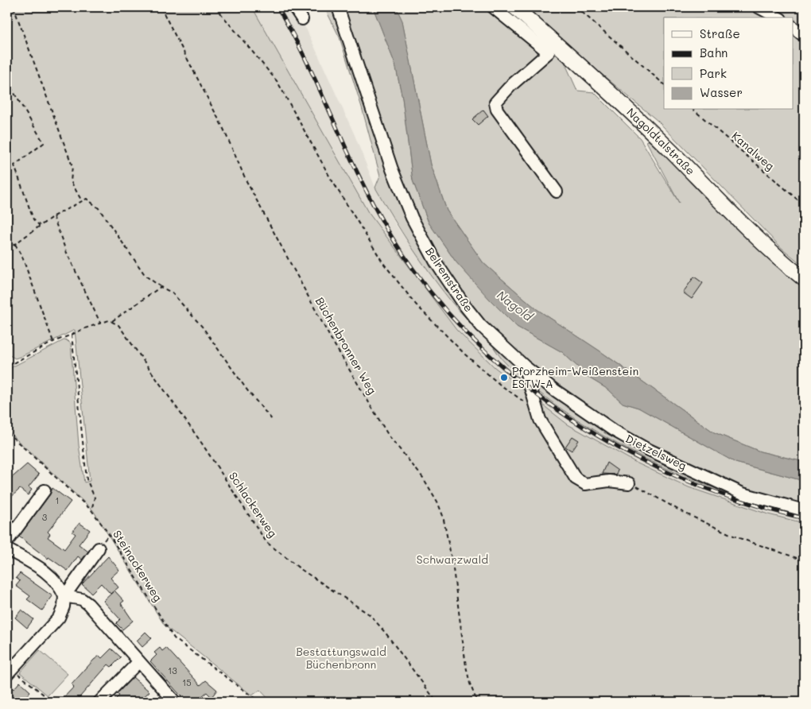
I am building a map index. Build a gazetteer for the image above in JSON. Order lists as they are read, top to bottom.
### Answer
{
  "streets": {
    "main road": ["Nagoldtalstraße"],
    "street": ["Belremstraße", "Dietzelsweg"],
    "path": [
      "Kanalweg",
      "Büchenbronner Weg",
      "Schlackerweg",
      "Steinackerweg"
    ]
  },
  "crossings": [
    ["Belremstraße", "Dietzelsweg"]
  ],
  "water": ["Nagold"],
  "parks": ["Schwarzwald", "Bestattungswald Büchenbronn"],
  "places": ["Pforzheim-Weißenstein ESTW-A"],
  "house_numbers": [
    "1",
    "3",
    "13",
    "15"
  ],
  "legend": [
    "Straße",
    "Bahn",
    "Park",
    "Wasser"
  ]
}
